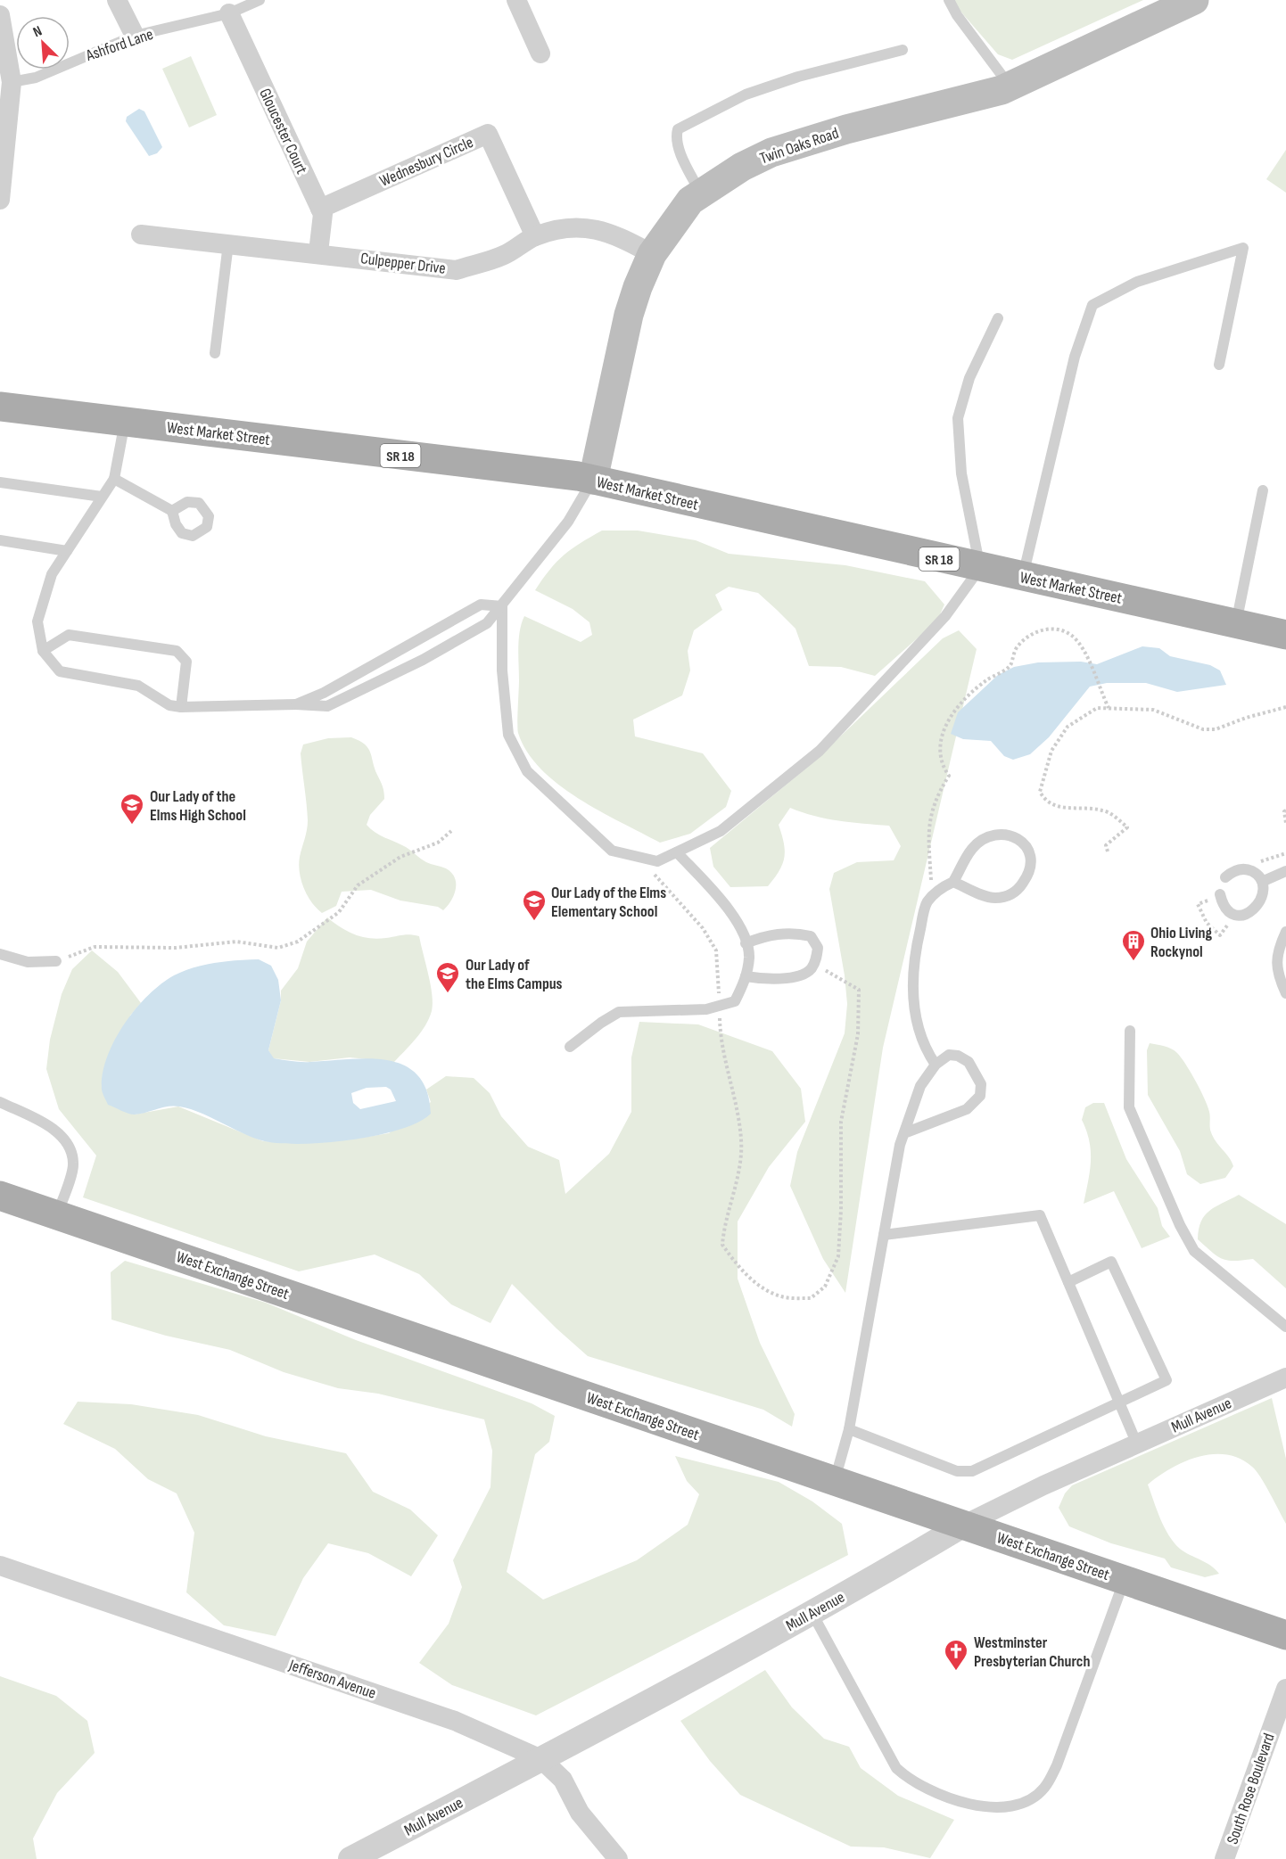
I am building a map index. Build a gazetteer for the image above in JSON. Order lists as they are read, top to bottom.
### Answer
{
  "streets": {
    "main road": [
      "Twin Oaks Road",
      "West Market Street",
      "SR 18",
      "West Exchange Street"
    ],
    "street": [
      "Gloucester Court",
      "Wednesbury Circle",
      "Culpepper Drive",
      "Mull Avenue",
      "Jefferson Avenue",
      "South Rose Boulevard"
    ],
    "lane": ["Ashford Lane"]
  },
  "crossings": [
    ["Ashford Lane", "Gloucester Court"],
    ["Gloucester Court", "Wednesbury Circle"],
    ["Gloucester Court", "Culpepper Drive"],
    ["Twin Oaks Road", "Culpepper Drive"],
    ["Twin Oaks Road", "West Market Street"],
    ["Wednesbury Circle", "Culpepper Drive"],
    ["West Exchange Street", "Mull Avenue"],
    ["Mull Avenue", "Jefferson Avenue"]
  ],
  "places": {
    "school or university": ["Our Lady of the Elms High School", "Our Lady of the Elms Elementary School", "Our Lady of the Elms Campus"],
    "building": ["Ohio Living Rockynol"],
    "church": ["Westminster Presbyterian Church"]
  },
  "north": "top left"
}
